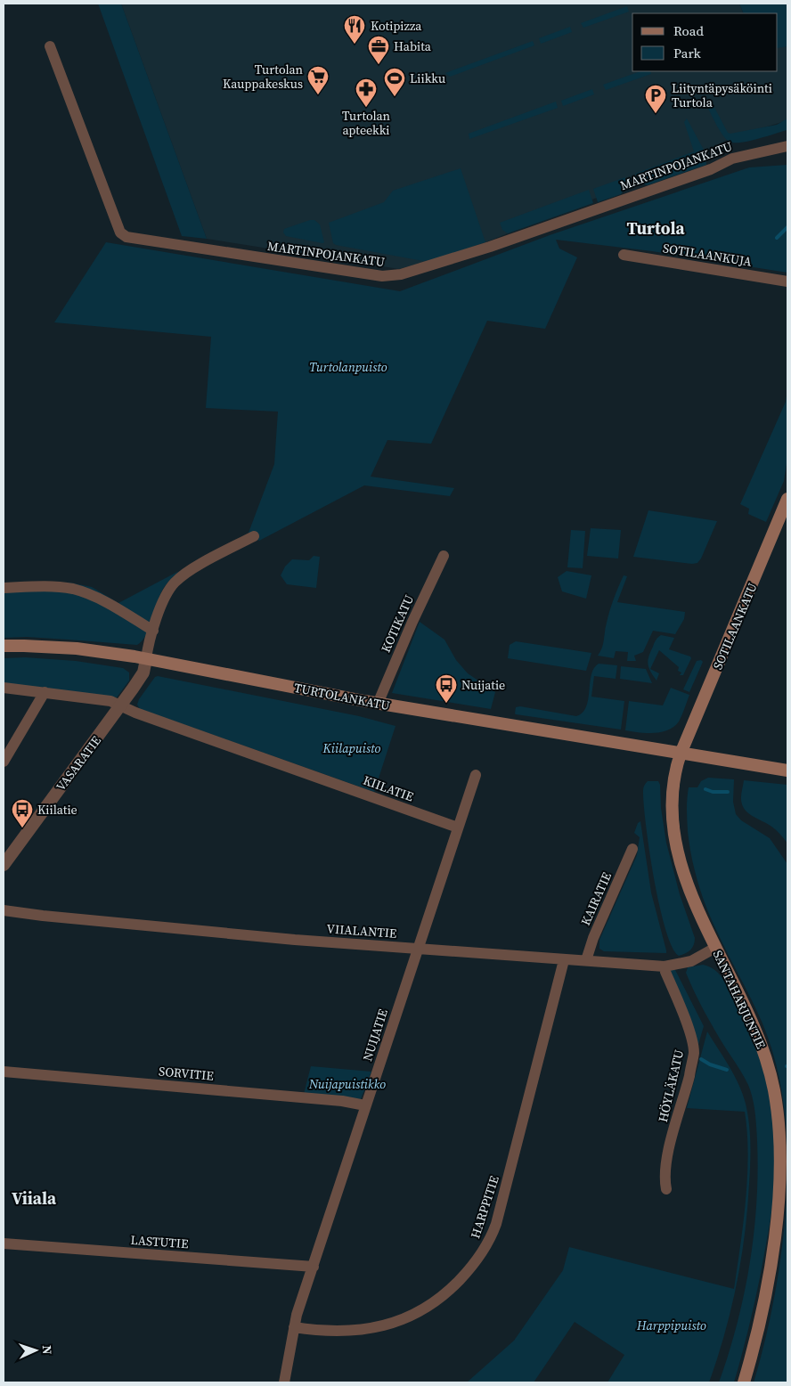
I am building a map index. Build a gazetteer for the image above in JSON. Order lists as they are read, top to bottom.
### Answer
{
  "streets": {
    "main road": ["SOTILAANKATU", "TURTOLANKATU", "SANTAHARJUNTIE"],
    "street": [
      "MARTINPOJANKATU",
      "SOTILAANKUJA",
      "KOTIKATU",
      "VASARATIE",
      "KIILATIE",
      "KAIRATIE",
      "VIIALANTIE",
      "NUIJATIE",
      "SORVITIE",
      "HÖYLÄKATU",
      "HARPPITIE",
      "LASTUTIE"
    ]
  },
  "crossings": [
    ["KOTIKATU", "TURTOLANKATU"],
    ["SOTILAANKATU", "TURTOLANKATU"],
    ["SOTILAANKATU", "SANTAHARJUNTIE"],
    ["TURTOLANKATU", "VASARATIE"],
    ["TURTOLANKATU", "SANTAHARJUNTIE"],
    ["VASARATIE", "KIILATIE"],
    ["KIILATIE", "NUIJATIE"],
    ["KAIRATIE", "VIIALANTIE"],
    ["VIIALANTIE", "SANTAHARJUNTIE"],
    ["VIIALANTIE", "NUIJATIE"],
    ["VIIALANTIE", "HÖYLÄKATU"],
    ["VIIALANTIE", "HARPPITIE"],
    ["NUIJATIE", "SORVITIE"],
    ["NUIJATIE", "HARPPITIE"],
    ["NUIJATIE", "LASTUTIE"]
  ],
  "districts": ["Turtola", "Viiala"],
  "parks": [
    "Turtolanpuisto",
    "Kiilapuisto",
    "Nuijapuistikko",
    "Harppipuisto"
  ],
  "places": {
    "restaurant": ["Kotipizza"],
    "office": ["Habita"],
    "supermarket": ["Turtolan Kauppakeskus"],
    "sports": ["Liikku"],
    "pharmacy": ["Turtolan apteekki"],
    "parking": ["Liityntäpysäköinti Turtola"],
    "bus stop": ["Nuijatie", "Kiilatie"]
  },
  "legend": ["Road", "Park"],
  "north": "right"
}
